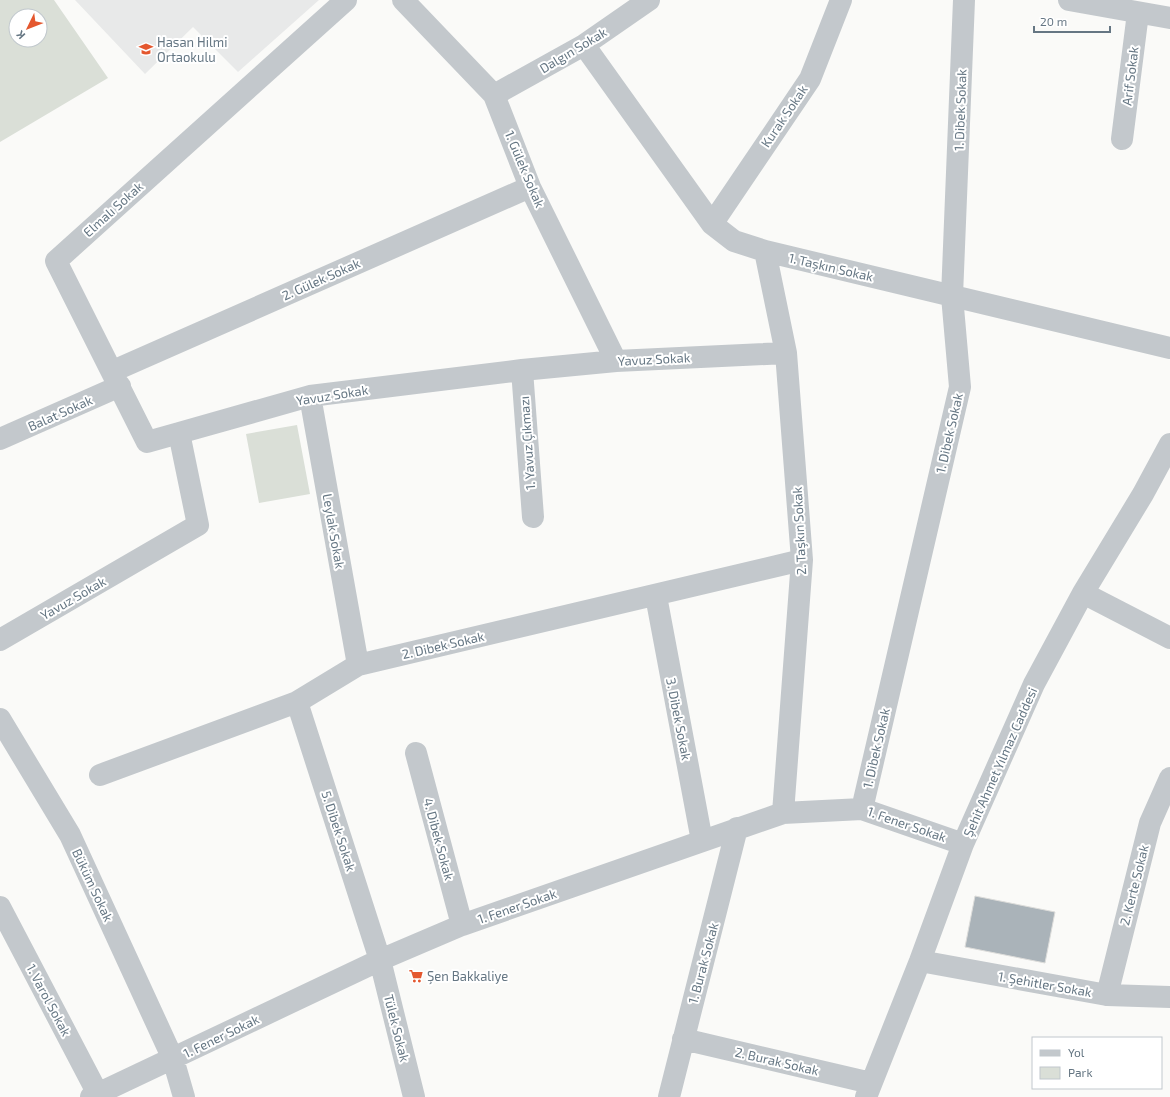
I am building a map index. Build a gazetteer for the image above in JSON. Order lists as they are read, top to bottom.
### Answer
{
  "streets": {
    "street": [
      "Dalgın Sokak",
      "Arif Sokak",
      "1. Dibek Sokak",
      "Kurak Sokak",
      "1. Gülek Sokak",
      "Elmalı Sokak",
      "1. Taşkın Sokak",
      "2. Gülek Sokak",
      "Yavuz Sokak",
      "Balat Sokak",
      "1. Yavuz Çıkmazı",
      "Leylak Sokak",
      "2. Taşkın Sokak",
      "2. Dibek Sokak",
      "3. Dibek Sokak",
      "Şehit Ahmet Yılmaz Caddesi",
      "1. Fener Sokak",
      "5. Dibek Sokak",
      "4. Dibek Sokak",
      "Büküm Sokak",
      "2. Kerte Sokak",
      "1. Burak Sokak",
      "1. Şehitler Sokak",
      "1. Varol Sokak",
      "Tülek Sokak",
      "2. Burak Sokak"
    ]
  },
  "crossings": [
    ["Dalgın Sokak", "1. Gülek Sokak"],
    ["Dalgın Sokak", "1. Taşkın Sokak"],
    ["1. Dibek Sokak", "1. Taşkın Sokak"],
    ["1. Dibek Sokak", "1. Fener Sokak"],
    ["Kurak Sokak", "1. Taşkın Sokak"],
    ["1. Gülek Sokak", "2. Gülek Sokak"],
    ["1. Gülek Sokak", "Yavuz Sokak"],
    ["Elmalı Sokak", "2. Gülek Sokak"],
    ["Elmalı Sokak", "Yavuz Sokak"],
    ["Elmalı Sokak", "Balat Sokak"],
    ["1. Taşkın Sokak", "2. Taşkın Sokak"],
    ["2. Gülek Sokak", "Balat Sokak"],
    ["Yavuz Sokak", "1. Yavuz Çıkmazı"],
    ["Yavuz Sokak", "Leylak Sokak"],
    ["Yavuz Sokak", "2. Taşkın Sokak"],
    ["Leylak Sokak", "2. Dibek Sokak"],
    ["2. Taşkın Sokak", "2. Dibek Sokak"],
    ["2. Taşkın Sokak", "1. Fener Sokak"],
    ["2. Dibek Sokak", "3. Dibek Sokak"],
    ["2. Dibek Sokak", "5. Dibek Sokak"],
    ["3. Dibek Sokak", "1. Fener Sokak"],
    ["Şehit Ahmet Yılmaz Caddesi", "1. Fener Sokak"],
    ["Şehit Ahmet Yılmaz Caddesi", "1. Şehitler Sokak"],
    ["Şehit Ahmet Yılmaz Caddesi", "2. Burak Sokak"],
    ["1. Fener Sokak", "5. Dibek Sokak"],
    ["1. Fener Sokak", "4. Dibek Sokak"],
    ["1. Fener Sokak", "Büküm Sokak"],
    ["1. Fener Sokak", "1. Burak Sokak"],
    ["1. Fener Sokak", "1. Varol Sokak"],
    ["1. Fener Sokak", "Tülek Sokak"],
    ["5. Dibek Sokak", "Tülek Sokak"],
    ["2. Kerte Sokak", "1. Şehitler Sokak"],
    ["1. Burak Sokak", "2. Burak Sokak"]
  ],
  "places": {
    "school or university": ["Hasan Hilmi Ortaokulu"],
    "supermarket": ["Şen Bakkaliye"]
  },
  "legend": ["Yol", "Park"],
  "scale_bar": "20 m",
  "north": "bottom left"
}
